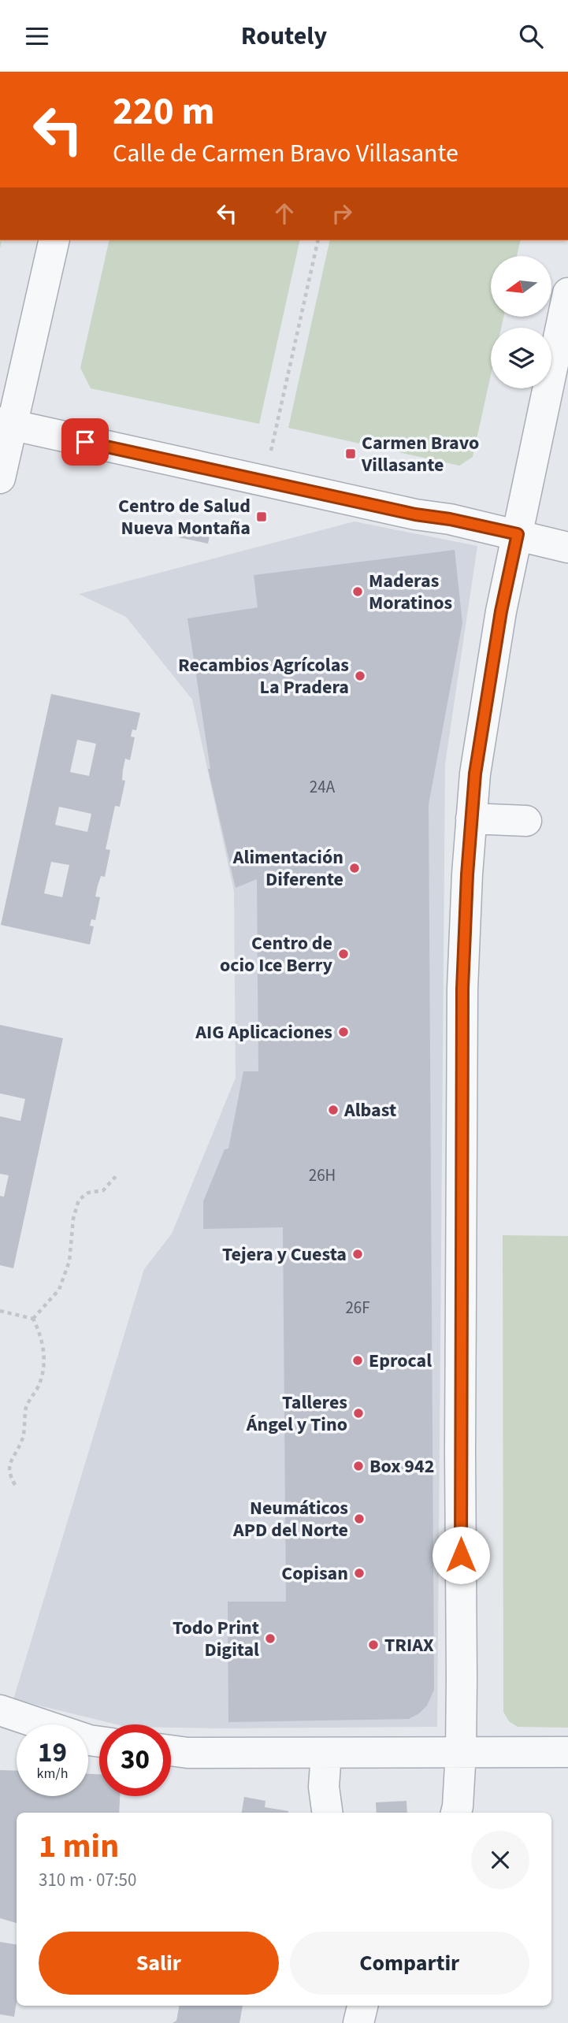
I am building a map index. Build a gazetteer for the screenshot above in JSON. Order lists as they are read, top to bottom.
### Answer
{
  "places": {
    "transit": ["Carmen Bravo Villasante", "Centro de Salud Nueva Montaña"],
    "other": [
      "Maderas Moratinos",
      "Recambios Agrícolas La Pradera",
      "Alimentación Diferente",
      "Centro de ocio Ice Berry",
      "AIG Aplicaciones",
      "Albast",
      "Tejera y Cuesta",
      "Eprocal",
      "Talleres Ángel y Tino",
      "Box 942",
      "Neumáticos APD del Norte",
      "Copisan",
      "Todo Print Digital",
      "TRIAX"
    ]
  },
  "house_numbers": ["24A", "26H", "26F"],
  "north": "left",
  "page": {
    "header": "Routely",
    "turn": ["220 m", "Calle de Carmen Bravo Villasante"],
    "speed": "19 km/h",
    "limit": "30",
    "heading": ["1 min", "310 m · 07:50"],
    "buttons": ["Salir", "Compartir"]
  }
}
